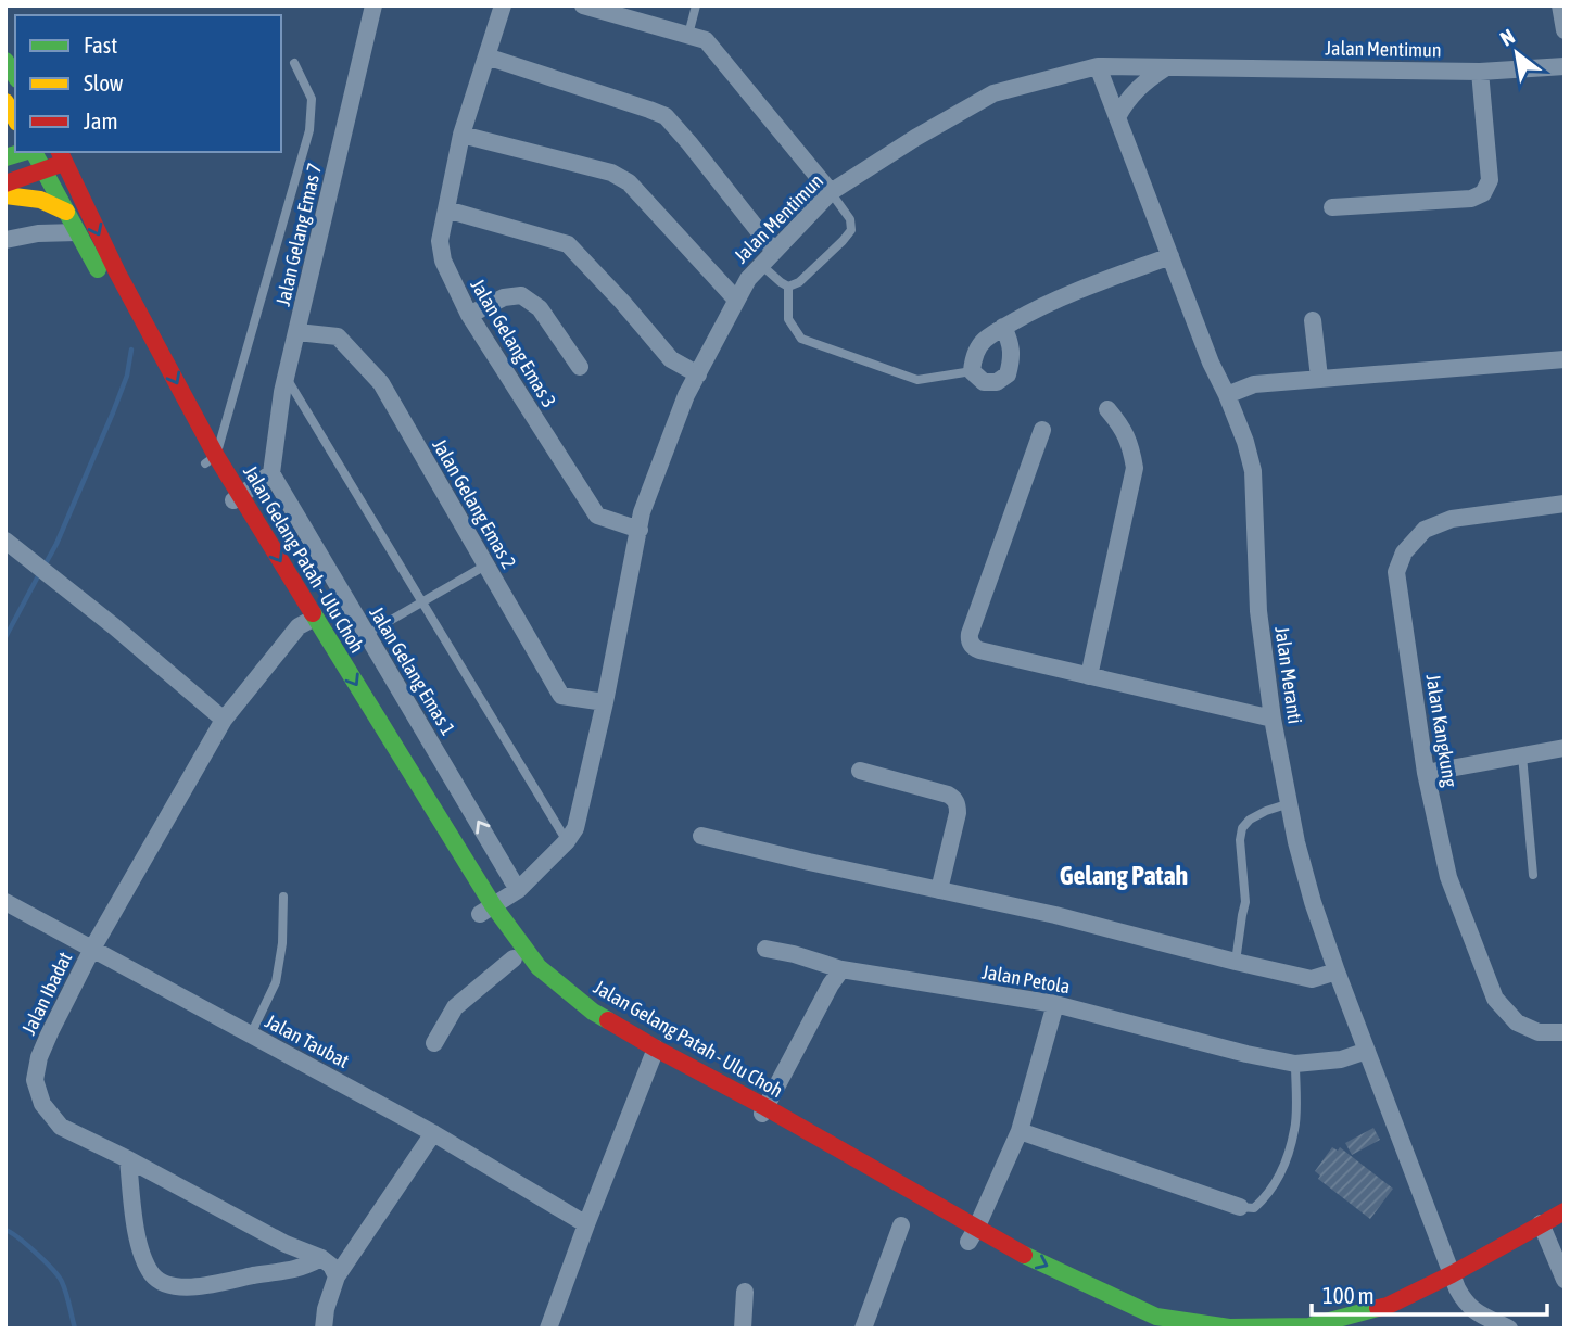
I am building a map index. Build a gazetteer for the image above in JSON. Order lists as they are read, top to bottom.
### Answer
{
  "streets": {
    "main road": ["Jalan Gelang Patah - Ulu Choh"],
    "street": [
      "Jalan Mentimun",
      "Jalan Gelang Emas 7",
      "Jalan Gelang Emas 3",
      "Jalan Gelang Emas 2",
      "Jalan Gelang Emas 1",
      "Jalan Meranti",
      "Jalan Kangkung",
      "Jalan Petola",
      "Jalan Ibadat",
      "Jalan Taubat"
    ]
  },
  "crossings": [
    ["Jalan Mentimun", "Jalan Gelang Emas 3"],
    ["Jalan Mentimun", "Jalan Gelang Emas 2"],
    ["Jalan Mentimun", "Jalan Gelang Patah - Ulu Choh"],
    ["Jalan Mentimun", "Jalan Gelang Emas 1"],
    ["Jalan Mentimun", "Jalan Meranti"],
    ["Jalan Gelang Emas 7", "Jalan Gelang Emas 2"],
    ["Jalan Gelang Emas 7", "Jalan Gelang Emas 1"],
    ["Jalan Gelang Patah - Ulu Choh", "Jalan Meranti"],
    ["Jalan Gelang Patah - Ulu Choh", "Jalan Ibadat"],
    ["Jalan Meranti", "Jalan Petola"],
    ["Jalan Ibadat", "Jalan Taubat"]
  ],
  "one_way": ["Jalan Gelang Emas 1"],
  "districts": ["Gelang Patah"],
  "legend": ["Fast", "Slow", "Jam"],
  "scale_bar": "100 m",
  "north": "top left"
}
